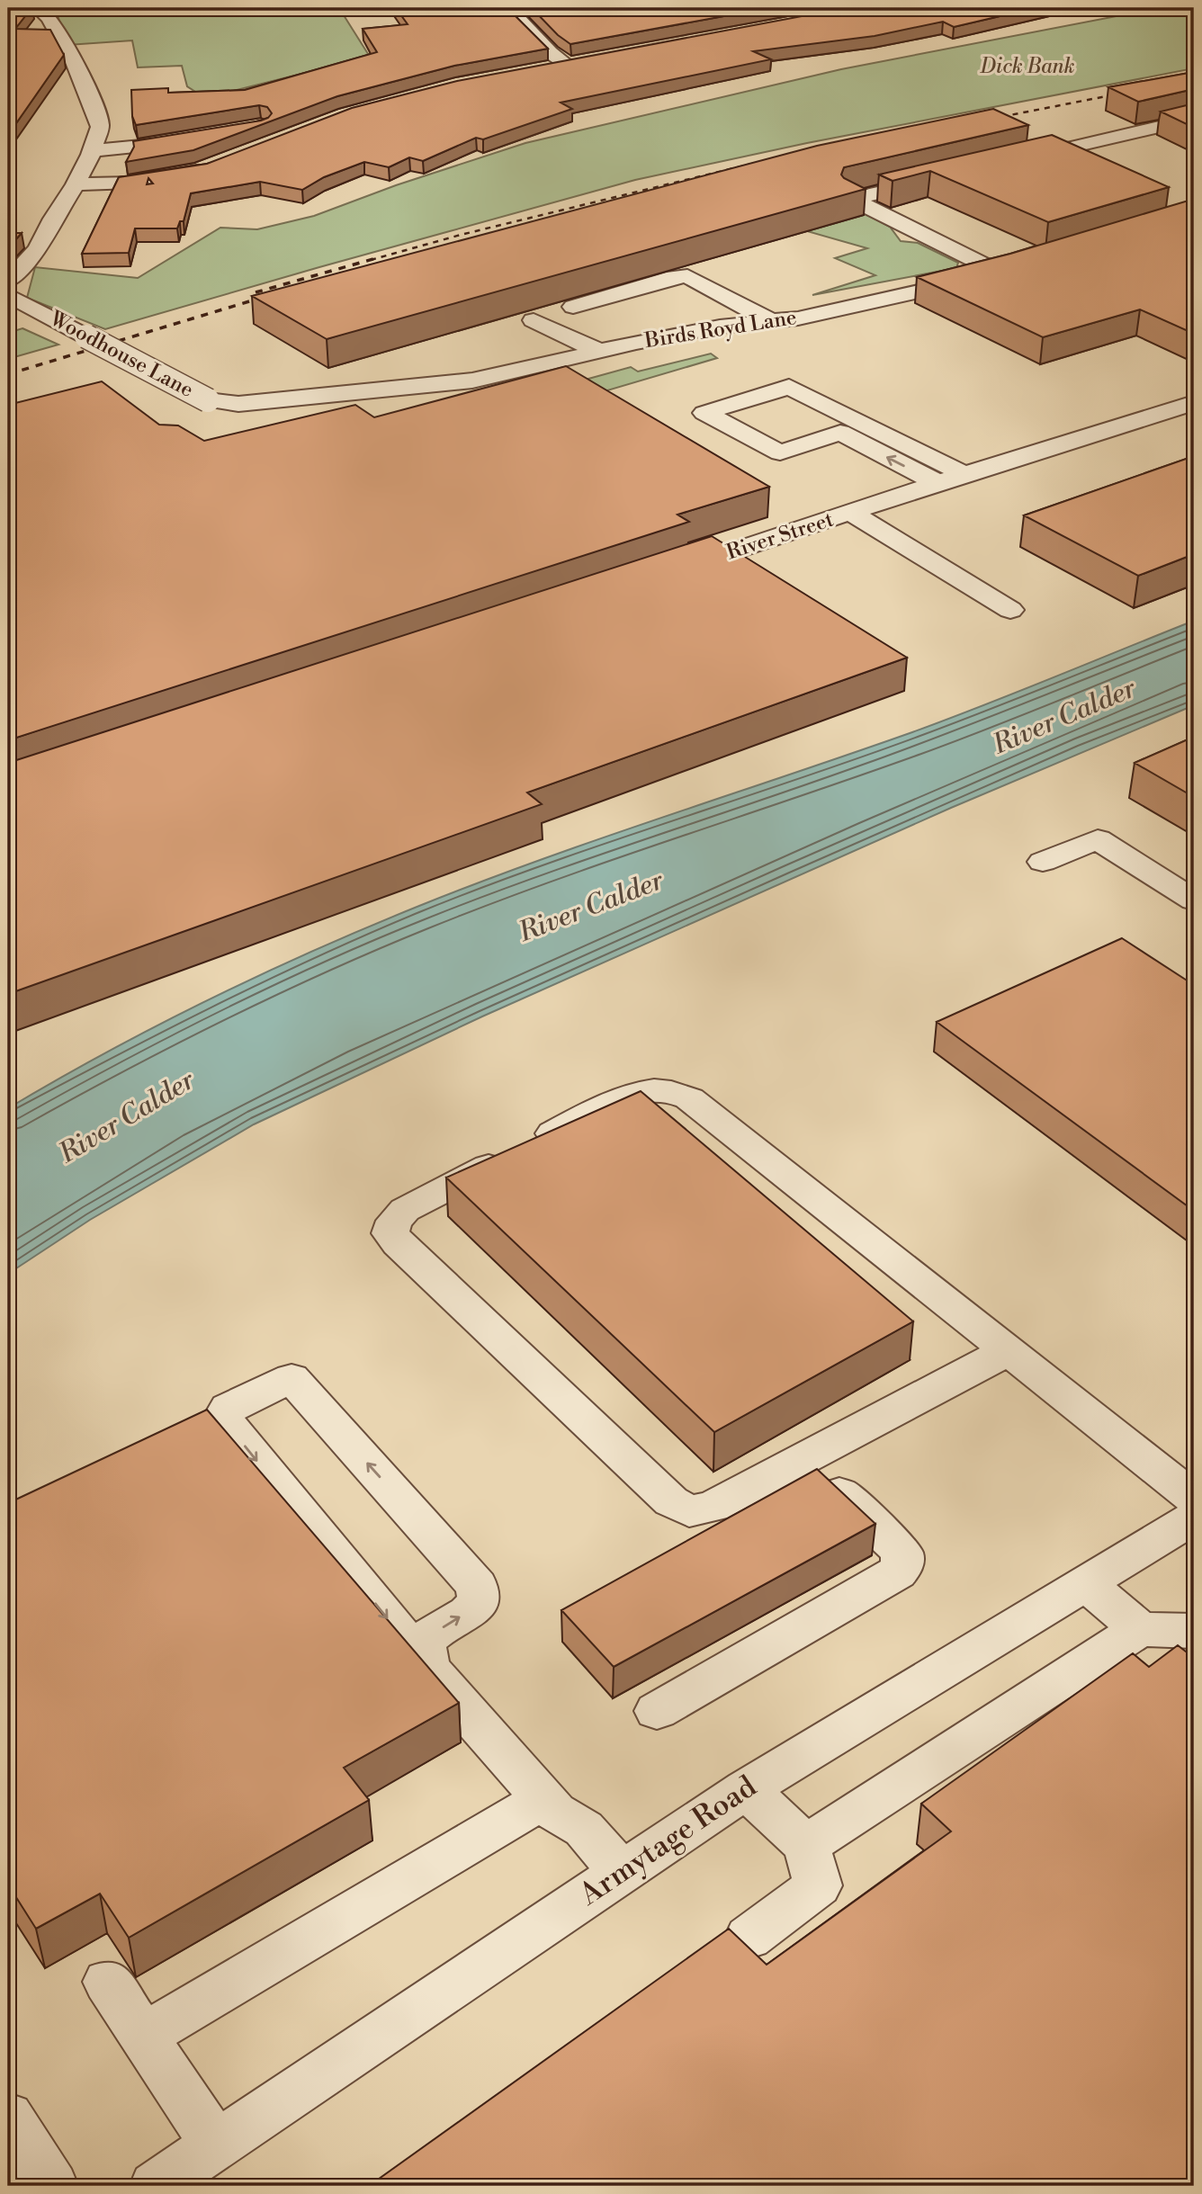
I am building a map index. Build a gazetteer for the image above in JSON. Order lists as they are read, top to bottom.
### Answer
{
  "streets": {
    "street": [
      "Birds Royd Lane",
      "Woodhouse Lane",
      "River Street",
      "Armytage Road"
    ]
  },
  "crossings": [
    ["Birds Royd Lane", "Woodhouse Lane"]
  ],
  "water": ["River Calder"],
  "parks": ["Dick Bank"]
}
